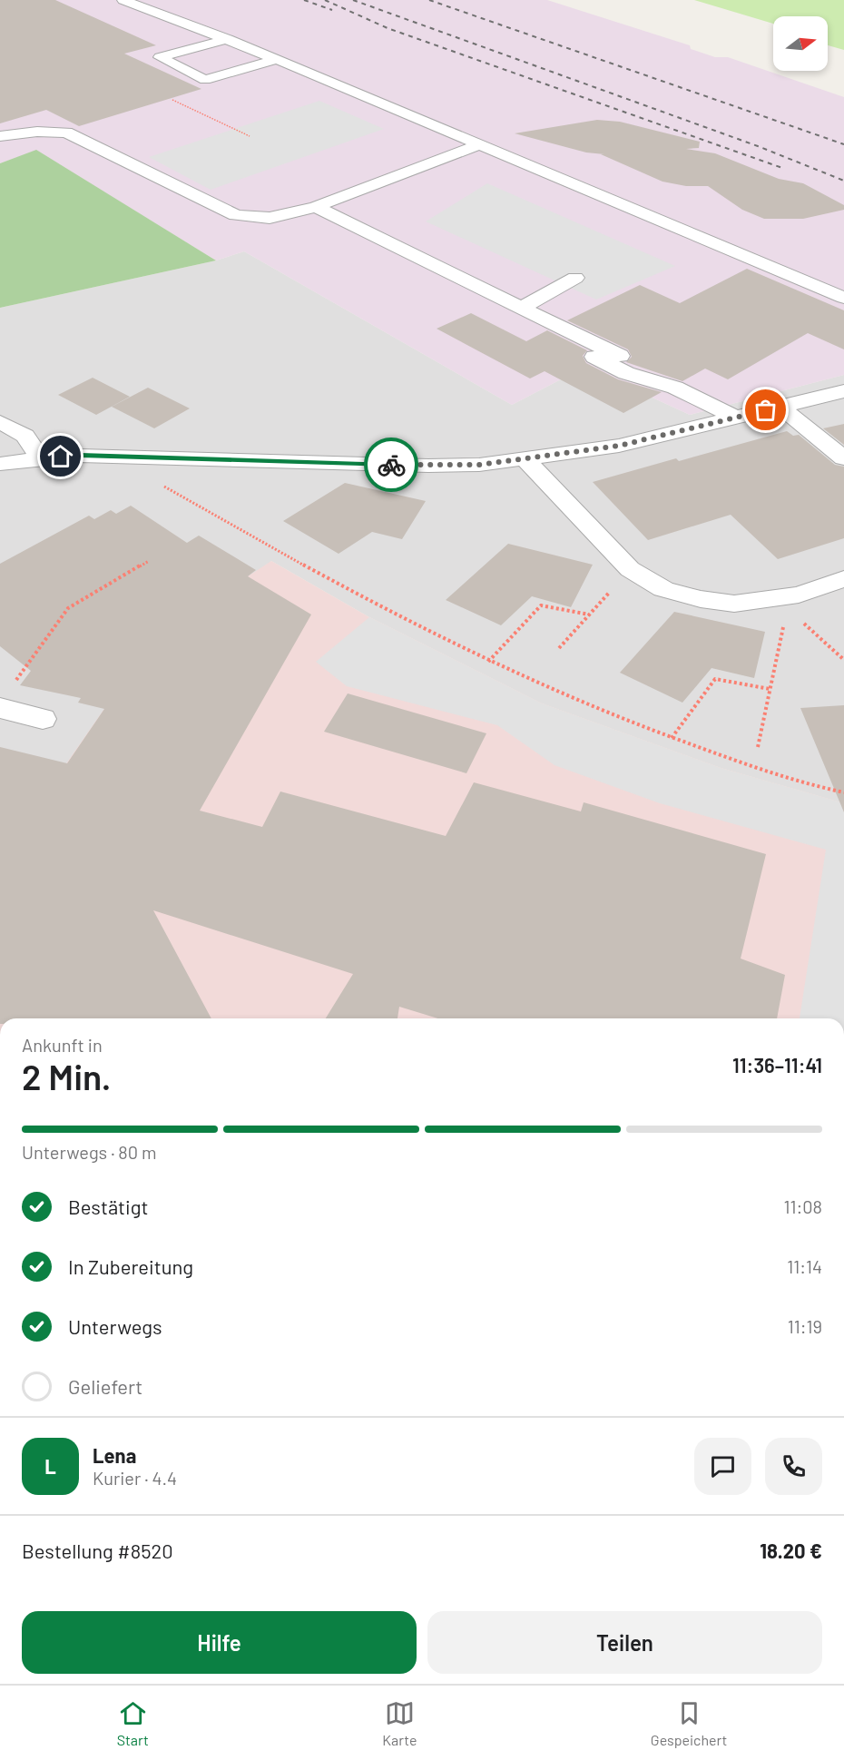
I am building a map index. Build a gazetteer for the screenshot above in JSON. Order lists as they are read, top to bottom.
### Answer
{
  "north": "right",
  "page": {
    "heading": ["2 Min.", "Ankunft in", "11:36–11:41"],
    "panel": [
      "Lena",
      "Kurier · 4.4",
      "Bestellung #8520",
      "18.20 €"
    ],
    "bar": "Unterwegs · 80 m",
    "list": [
      ["Bestätigt", "11:08"],
      ["In Zubereitung", "11:14"],
      ["Unterwegs", "11:19"],
      "Geliefert"
    ],
    "round": "L",
    "buttons": ["Hilfe", "Teilen"],
    "tabs": ["Start", "Karte", "Gespeichert"]
  }
}
